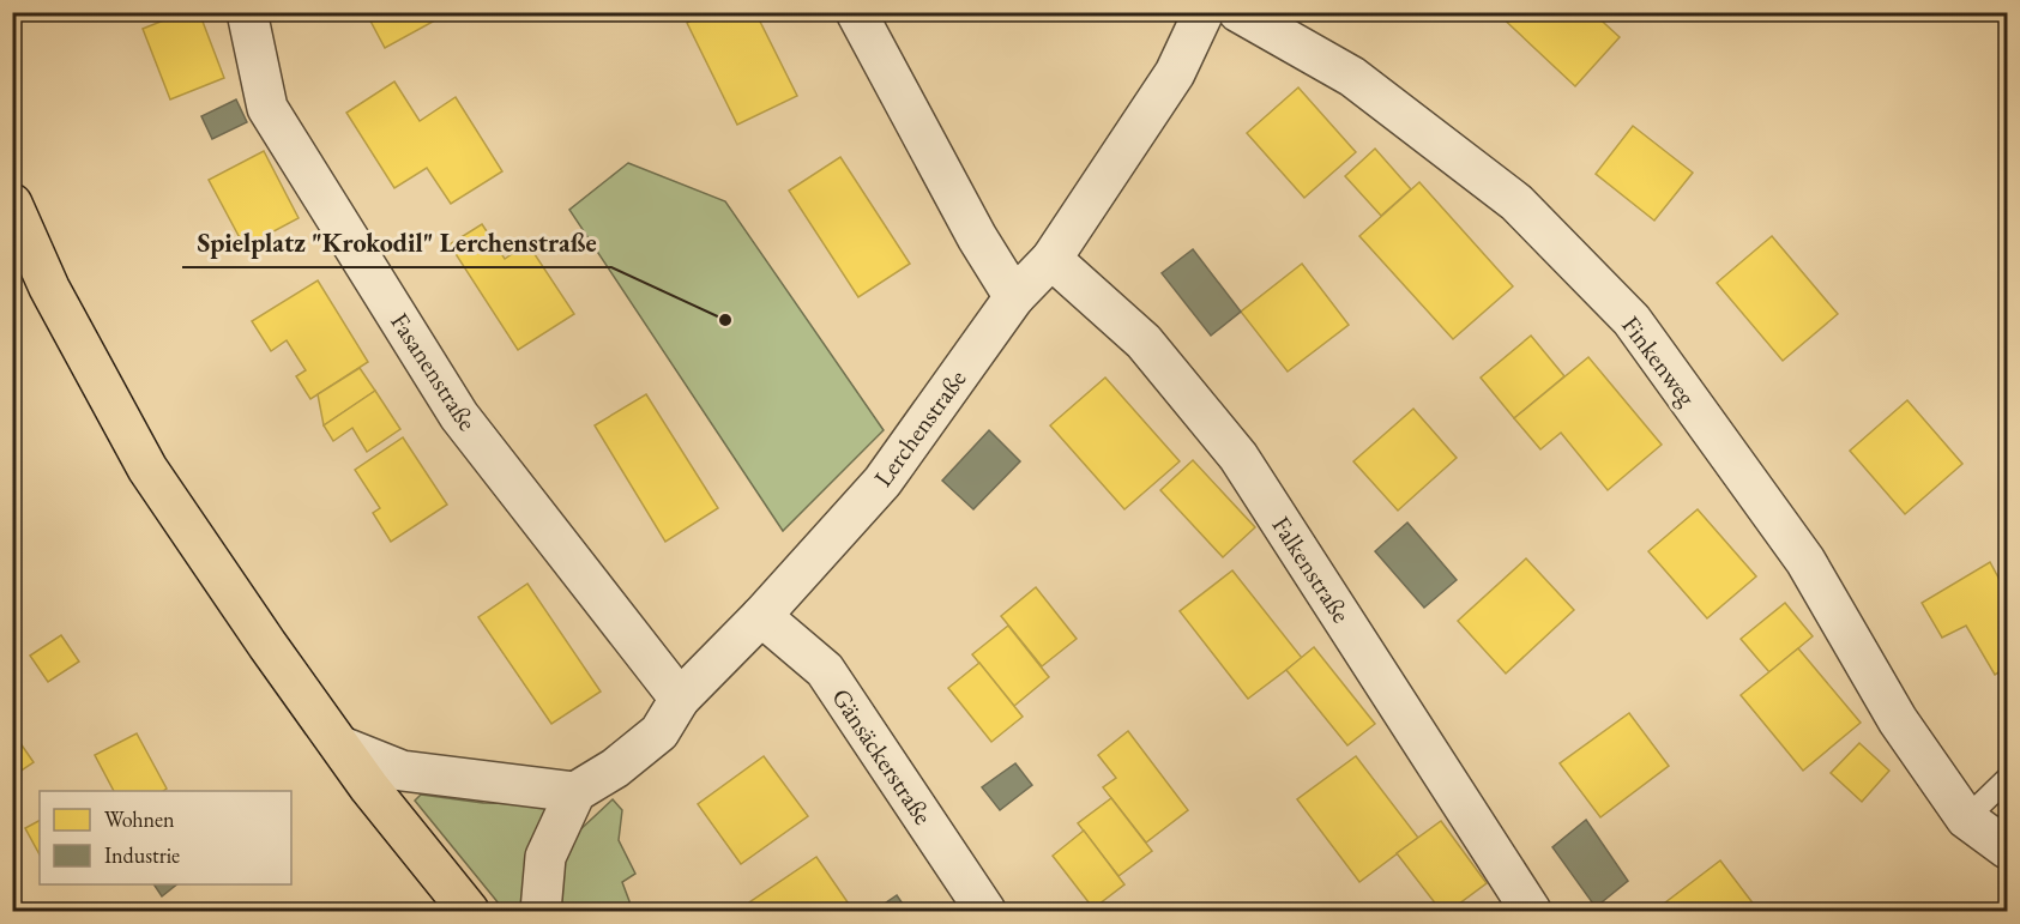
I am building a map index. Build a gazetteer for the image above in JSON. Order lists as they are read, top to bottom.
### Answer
{
  "streets": {
    "street": [
      "Finkenweg",
      "Fasanenstraße",
      "Lerchenstraße",
      "Falkenstraße",
      "Gänsäckerstraße"
    ]
  },
  "crossings": [
    ["Fasanenstraße", "Lerchenstraße"],
    ["Lerchenstraße", "Falkenstraße"],
    ["Lerchenstraße", "Gänsäckerstraße"]
  ],
  "places": ["Spielplatz \"Krokodil\" Lerchenstraße"],
  "legend": ["Wohnen", "Industrie"]
}
